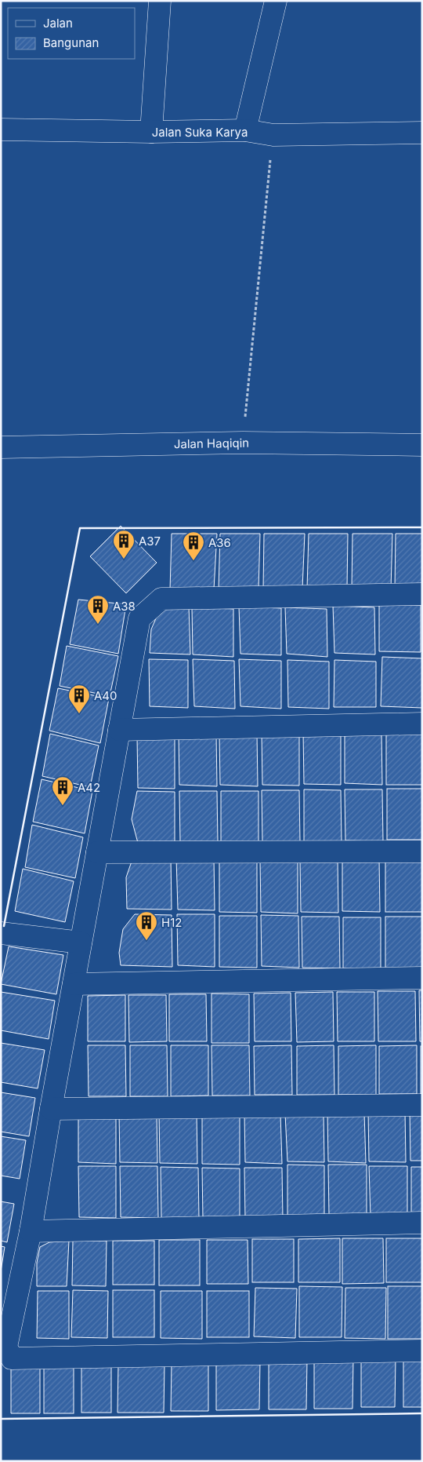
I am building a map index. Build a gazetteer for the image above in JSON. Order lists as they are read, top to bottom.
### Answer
{
  "streets": {
    "street": ["Jalan Suka Karya", "Jalan Haqiqin"]
  },
  "places": {
    "building": [
      "A37",
      "A36",
      "A38",
      "A40",
      "A42",
      "H12"
    ]
  },
  "legend": ["Jalan", "Bangunan"]
}
